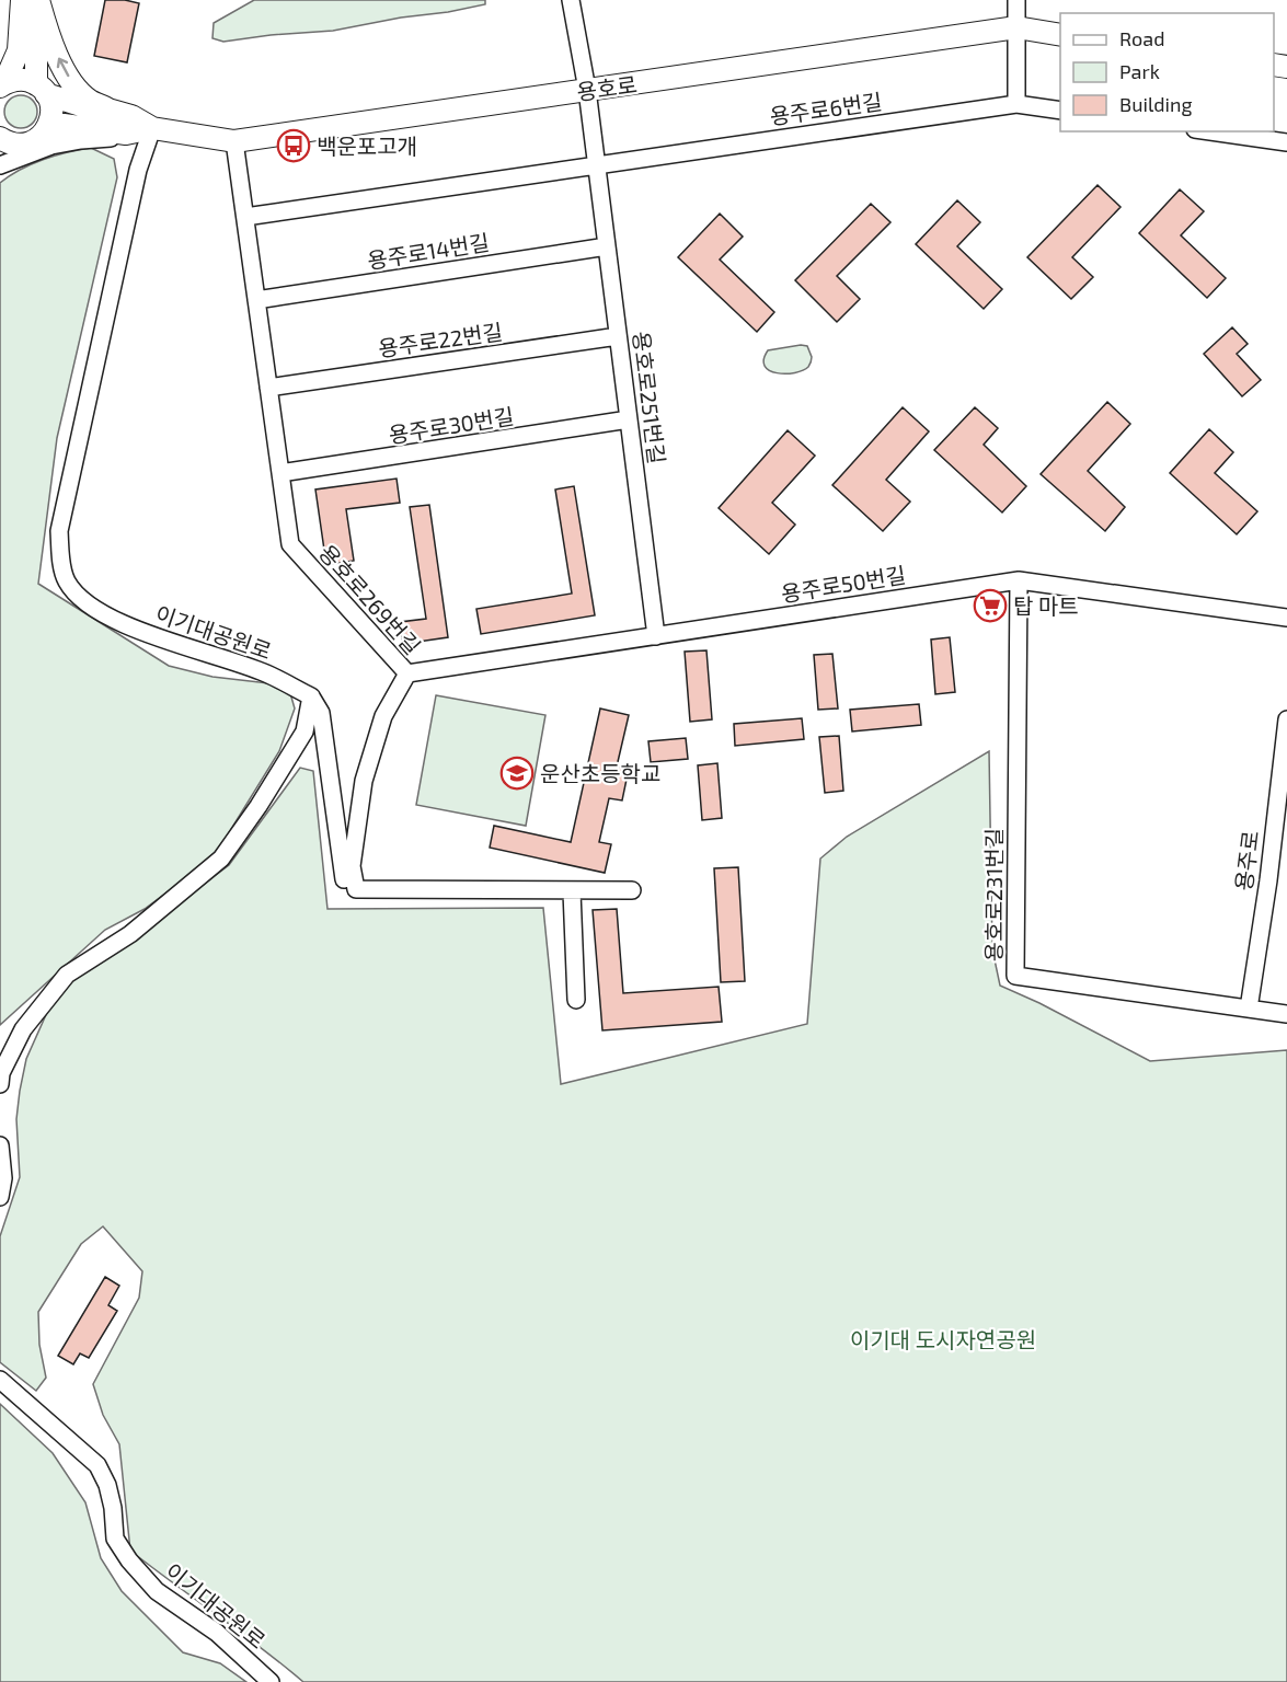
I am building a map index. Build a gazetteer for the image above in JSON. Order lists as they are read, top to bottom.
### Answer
{
  "streets": {
    "main road": ["용호로"],
    "street": [
      "용주로6번길",
      "용주로14번길",
      "용주로22번길",
      "용호로251번길",
      "용주로30번길",
      "용주로50번길",
      "용호로269번길",
      "이기대공원로",
      "용주로",
      "용호로231번길"
    ]
  },
  "crossings": [
    ["용호로", "용호로251번길"],
    ["용호로", "용호로269번길"],
    ["용호로", "이기대공원로"],
    ["용주로6번길", "용호로251번길"],
    ["용주로14번길", "용호로251번길"],
    ["용주로14번길", "용호로269번길"],
    ["용주로22번길", "용호로251번길"],
    ["용주로22번길", "용호로269번길"],
    ["용호로251번길", "용주로30번길"],
    ["용호로251번길", "용주로50번길"],
    ["용주로30번길", "용호로269번길"],
    ["용주로50번길", "용호로269번길"],
    ["용주로50번길", "용호로231번길"],
    ["용주로", "용호로231번길"]
  ],
  "parks": ["이기대 도시자연공원"],
  "places": {
    "bus stop": ["백운포고개"],
    "supermarket": ["탑 마트"],
    "school or university": ["운산초등학교"]
  },
  "legend": ["Road", "Park", "Building"]
}
